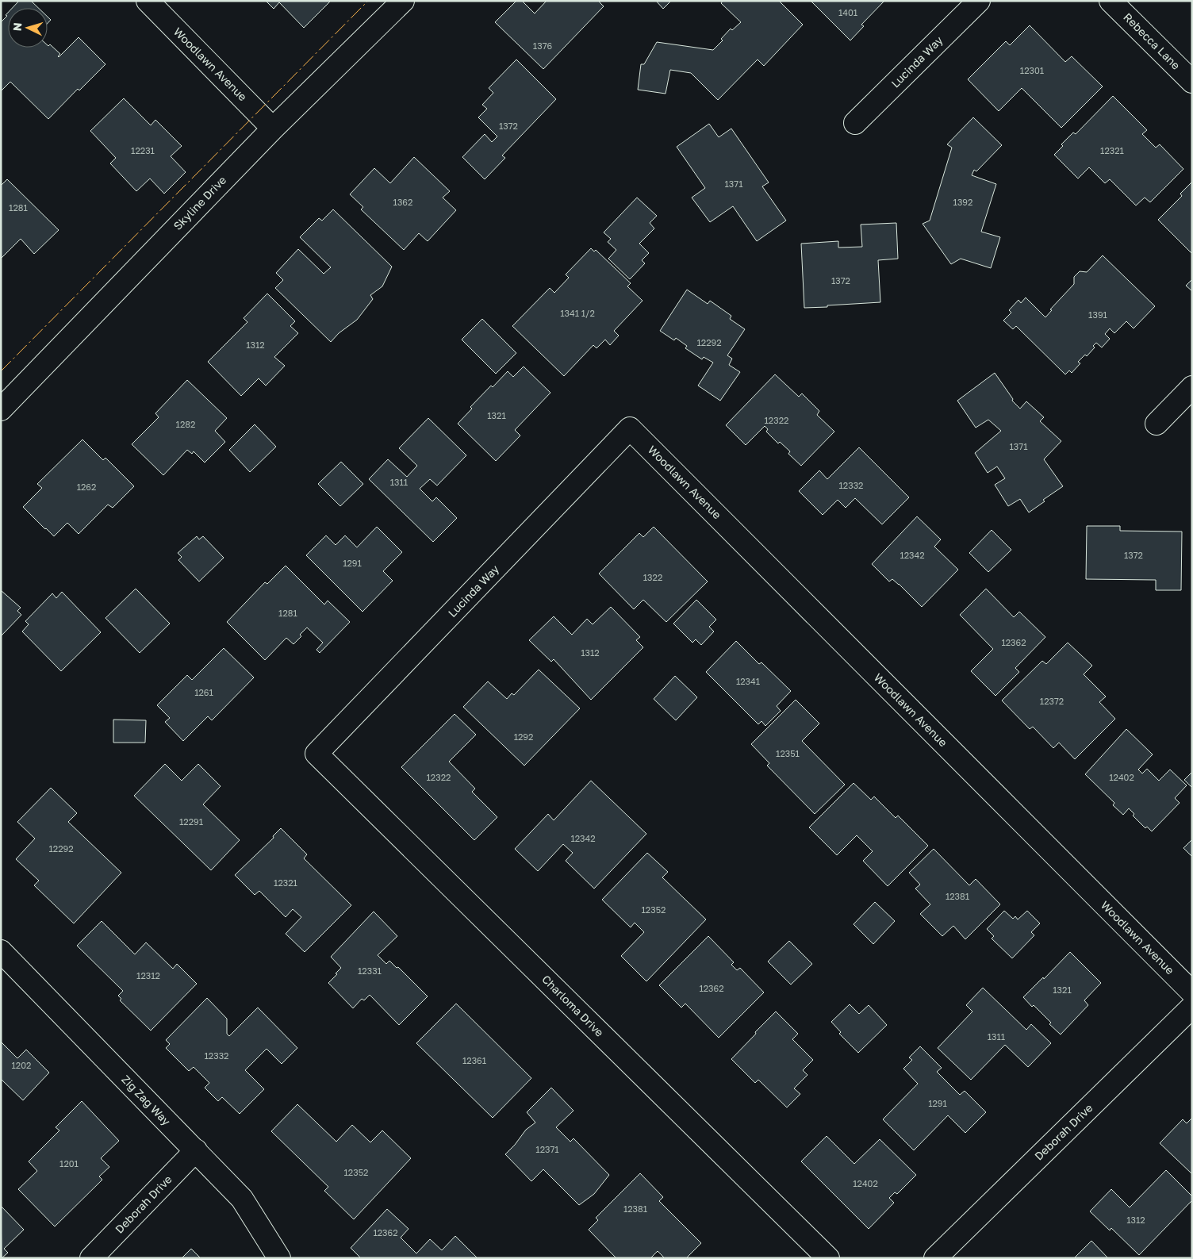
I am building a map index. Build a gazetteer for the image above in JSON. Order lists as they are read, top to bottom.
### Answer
{
  "streets": {
    "street": [
      "Rebecca Lane",
      "Lucinda Way",
      "Woodlawn Avenue",
      "Skyline Drive",
      "Charloma Drive",
      "Zig Zag Way",
      "Deborah Drive"
    ]
  },
  "crossings": [
    ["Lucinda Way", "Woodlawn Avenue"],
    ["Lucinda Way", "Charloma Drive"],
    ["Woodlawn Avenue", "Skyline Drive"],
    ["Zig Zag Way", "Deborah Drive"]
  ],
  "house_numbers": [
    "1401",
    "1376",
    "12301",
    "1372",
    "12231",
    "12321",
    "1371",
    "1362",
    "1392",
    "1281",
    "1372",
    "1341 1/2",
    "1391",
    "12292",
    "1312",
    "1321",
    "12322",
    "1282",
    "1371",
    "1311",
    "12332",
    "1262",
    "12342",
    "1372",
    "1291",
    "1322",
    "1281",
    "12362",
    "1312",
    "12341",
    "1261",
    "12372",
    "1292",
    "12351",
    "12322",
    "12402",
    "12291",
    "12342",
    "12292",
    "12321",
    "12381",
    "12352",
    "12331",
    "12312",
    "12362",
    "1321",
    "1311",
    "12332",
    "12361",
    "1202",
    "1291",
    "12371",
    "1201",
    "12352",
    "12402",
    "12381",
    "1312",
    "12362"
  ],
  "north": "left"
}
